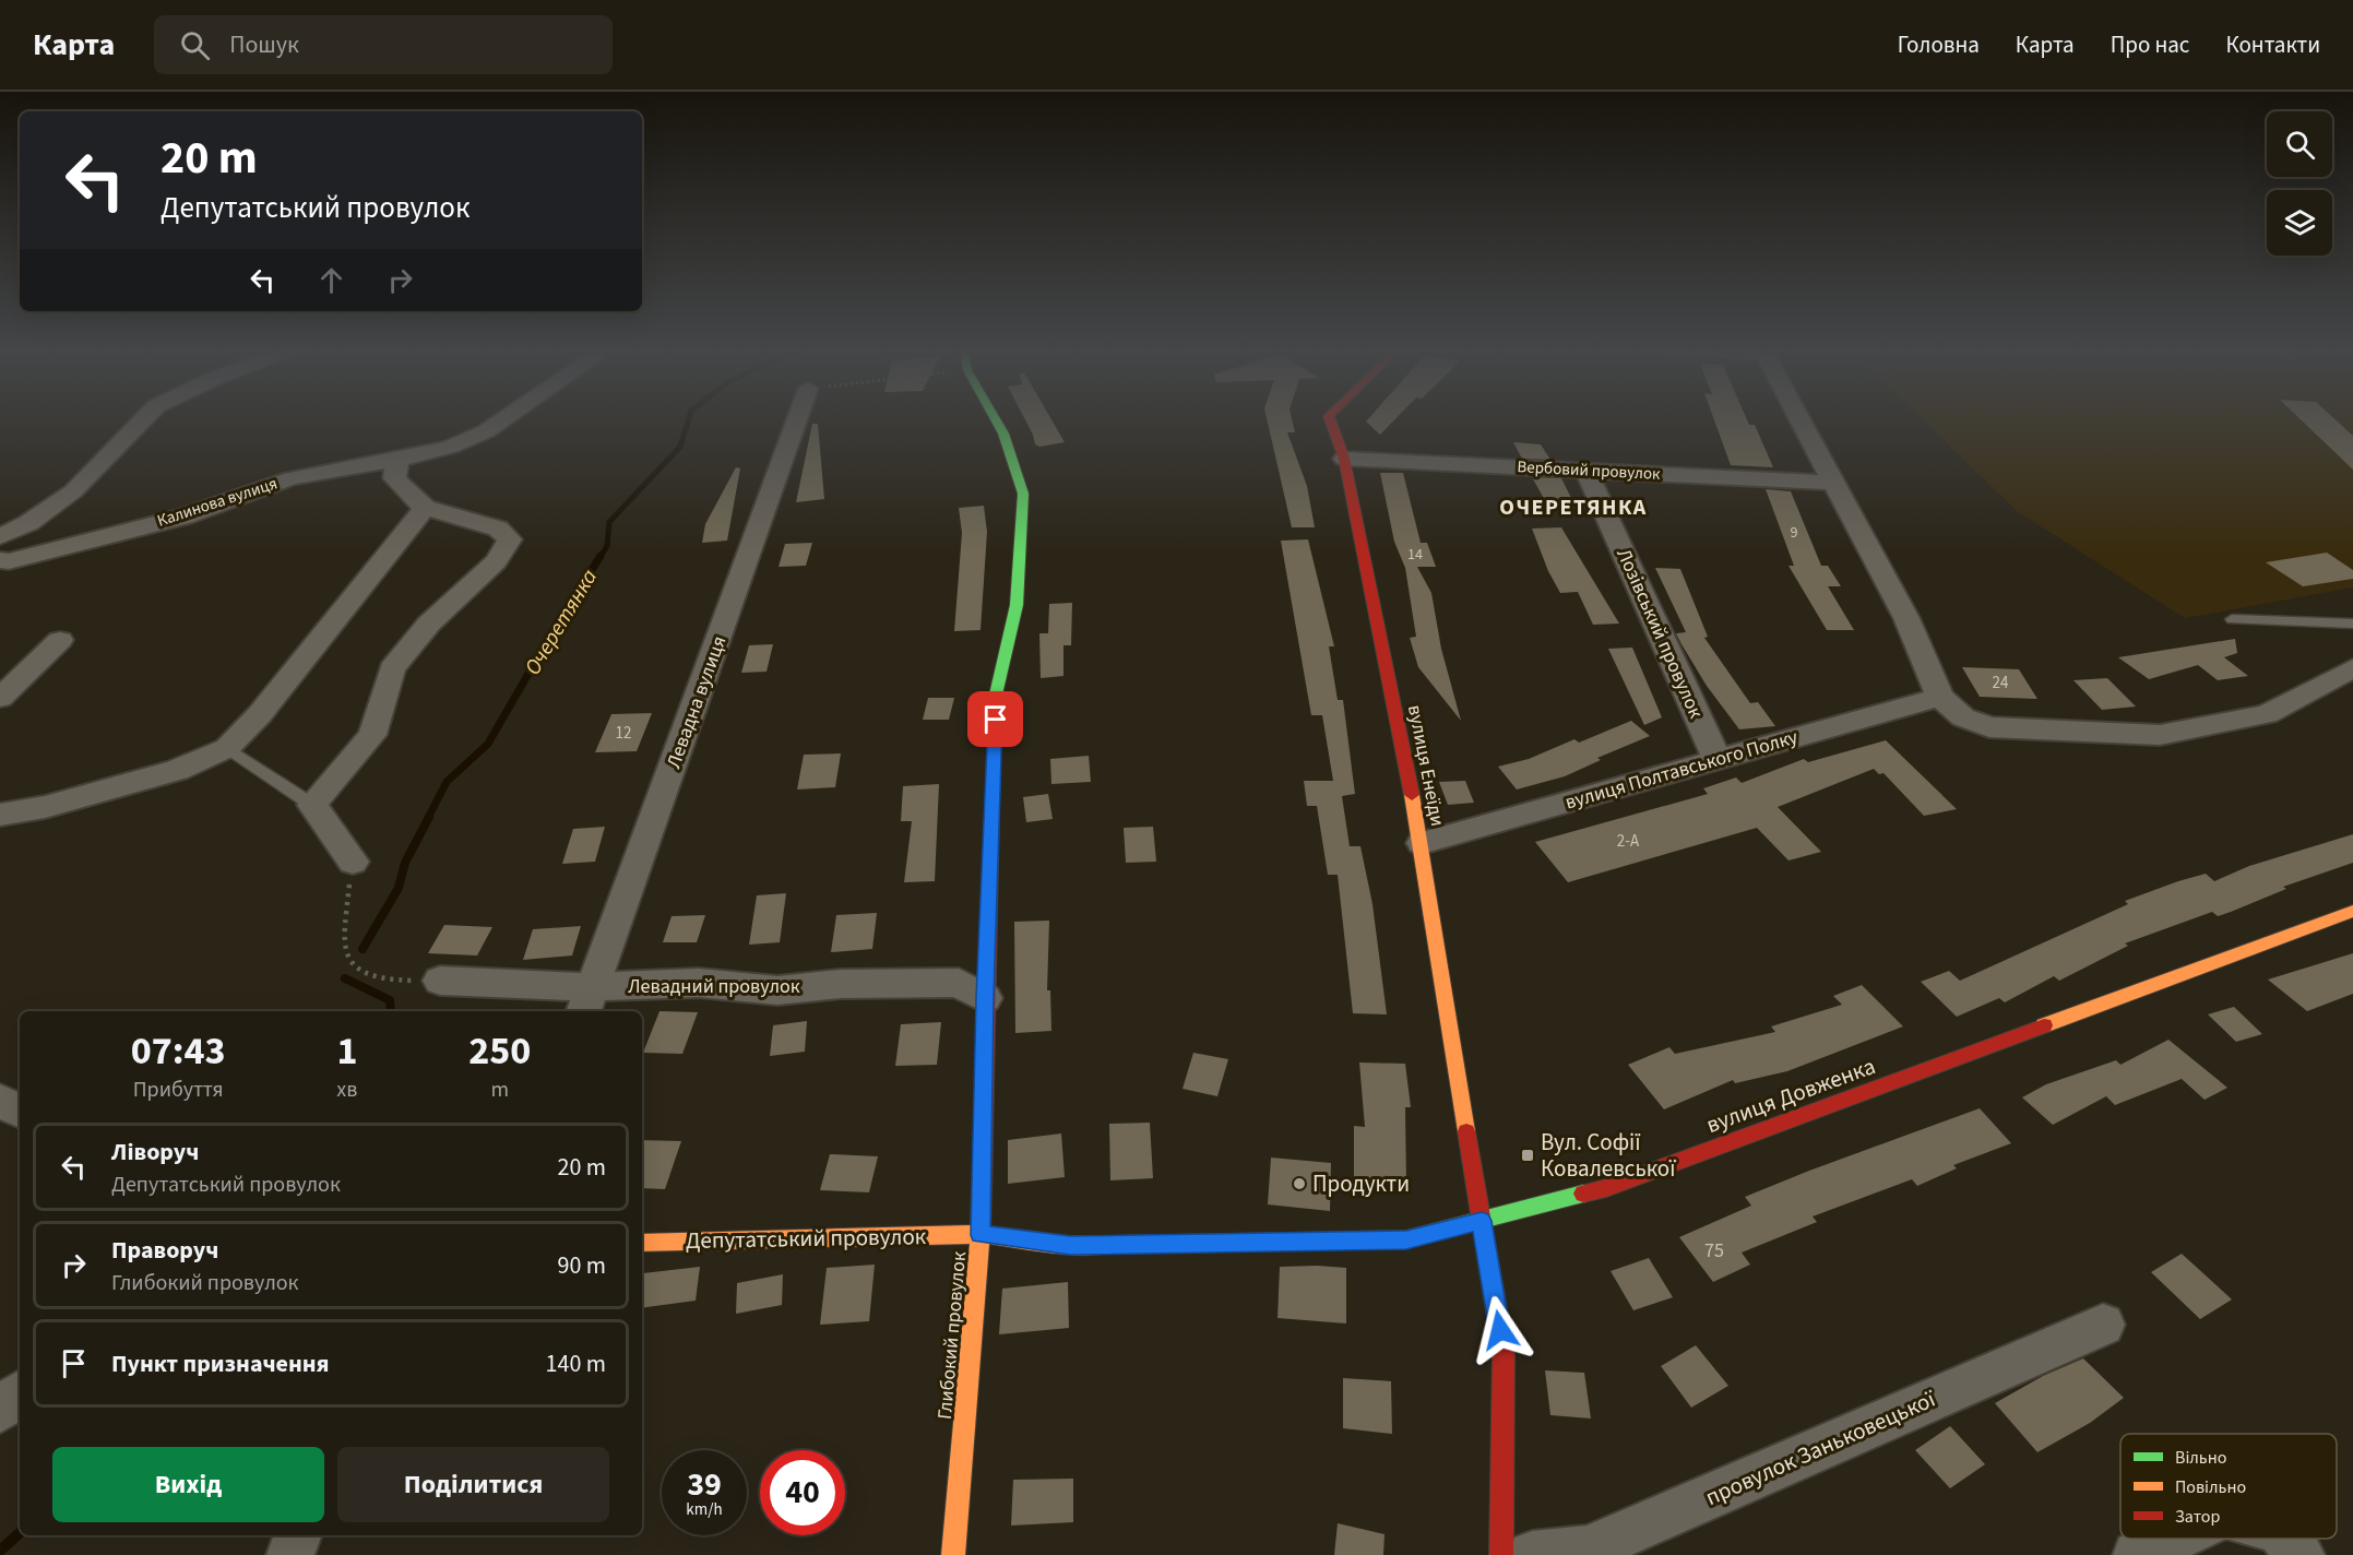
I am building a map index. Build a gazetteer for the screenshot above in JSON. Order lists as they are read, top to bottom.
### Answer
{
  "streets": {
    "street": [
      "Вербовий провулок",
      "Калинова вулиця",
      "Лозівський провулок",
      "Левадна вулиця",
      "вулиця Енеїди",
      "вулиця Полтавського Полку",
      "Левадний провулок",
      "вулиця Довженка",
      "Депутатський провулок",
      "Глибокий провулок",
      "провулок Заньковецької"
    ]
  },
  "crossings": [
    ["Вербовий провулок", "Лозівський провулок"],
    ["Вербовий провулок", "вулиця Енеїди"],
    ["Лозівський провулок", "вулиця Полтавського Полку"],
    ["Левадна вулиця", "Левадний провулок"],
    ["вулиця Енеїди", "вулиця Полтавського Полку"],
    ["вулиця Енеїди", "вулиця Довженка"],
    ["вулиця Енеїди", "Депутатський провулок"],
    ["Левадний провулок", "Глибокий провулок"],
    ["вулиця Довженка", "Депутатський провулок"],
    ["Депутатський провулок", "Глибокий провулок"]
  ],
  "districts": ["ОЧЕРЕТЯНКА"],
  "water": ["Очеретянка"],
  "places": {
    "transit": ["Вул. Софії Ковалевської"],
    "other": ["Продукти"]
  },
  "house_numbers": [
    "9",
    "14",
    "24",
    "12",
    "2-А",
    "75"
  ],
  "legend": ["Вільно", "Повільно", "Затор"],
  "page": {
    "header": "Карта",
    "search": "Пошук",
    "nav": [
      "Головна",
      "Карта",
      "Про нас",
      "Контакти"
    ],
    "turn": ["20 m", "Депутатський провулок"],
    "eta": [
      "07:43",
      "Прибуття",
      "1",
      "хв",
      "250",
      "m"
    ],
    "list": [
      {
        "name": "Ліворуч",
        "note": "Депутатський провулок",
        "value": "20 m"
      },
      {
        "name": "Праворуч",
        "note": "Глибокий провулок",
        "value": "90 m"
      },
      {
        "name": "Пункт призначення",
        "value": "140 m"
      }
    ],
    "buttons": ["Вихід", "Поділитися"],
    "speed": "39 km/h",
    "limit": "40"
  }
}
